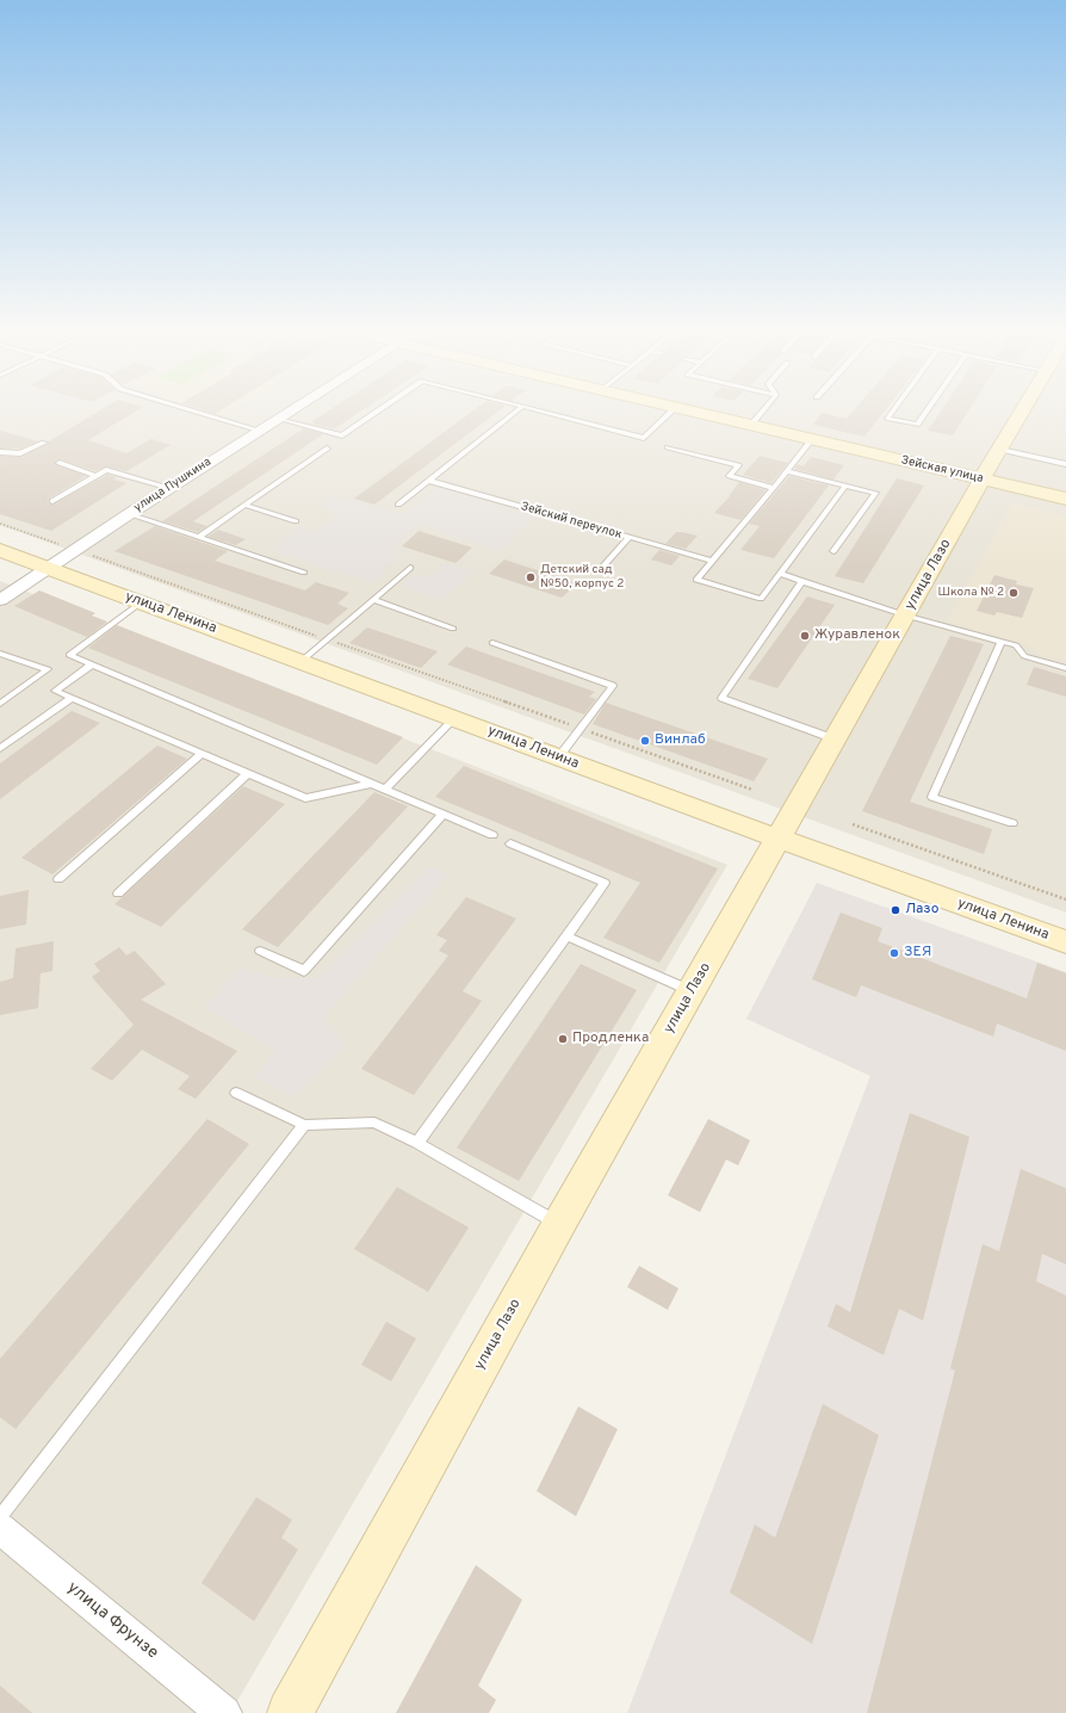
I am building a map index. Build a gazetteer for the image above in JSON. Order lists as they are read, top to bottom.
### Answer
{
  "streets": {
    "main road": ["Зейская улица", "улица Лазо", "улица Ленина"],
    "street": ["улица Пушкина", "улица Фрунзе"],
    "lane": ["Зейский переулок"]
  },
  "crossings": [
    ["Зейская улица", "улица Лазо"],
    ["улица Пушкина", "улица Ленина"],
    ["улица Лазо", "улица Ленина"]
  ],
  "places": [
    "Детский сад №50, корпус 2",
    "Школа № 2",
    "Журавленок",
    "Винлаб",
    "Лазо",
    "ЗЕЯ",
    "Продленка"
  ]
}
